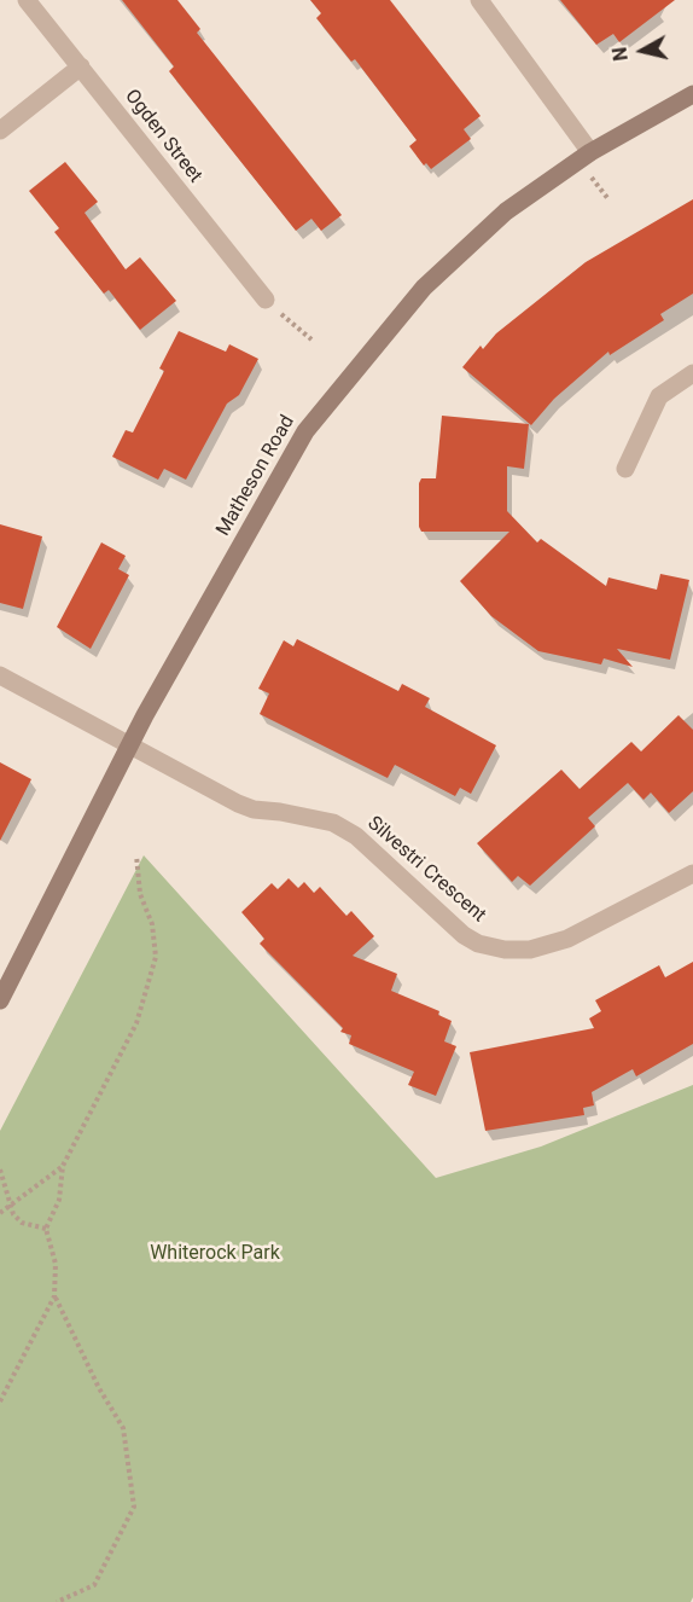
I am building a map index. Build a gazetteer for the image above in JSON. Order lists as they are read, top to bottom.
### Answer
{
  "streets": {
    "street": ["Ogden Street", "Matheson Road", "Silvestri Crescent"]
  },
  "crossings": [
    ["Matheson Road", "Silvestri Crescent"]
  ],
  "parks": ["Whiterock Park"],
  "north": "left"
}
